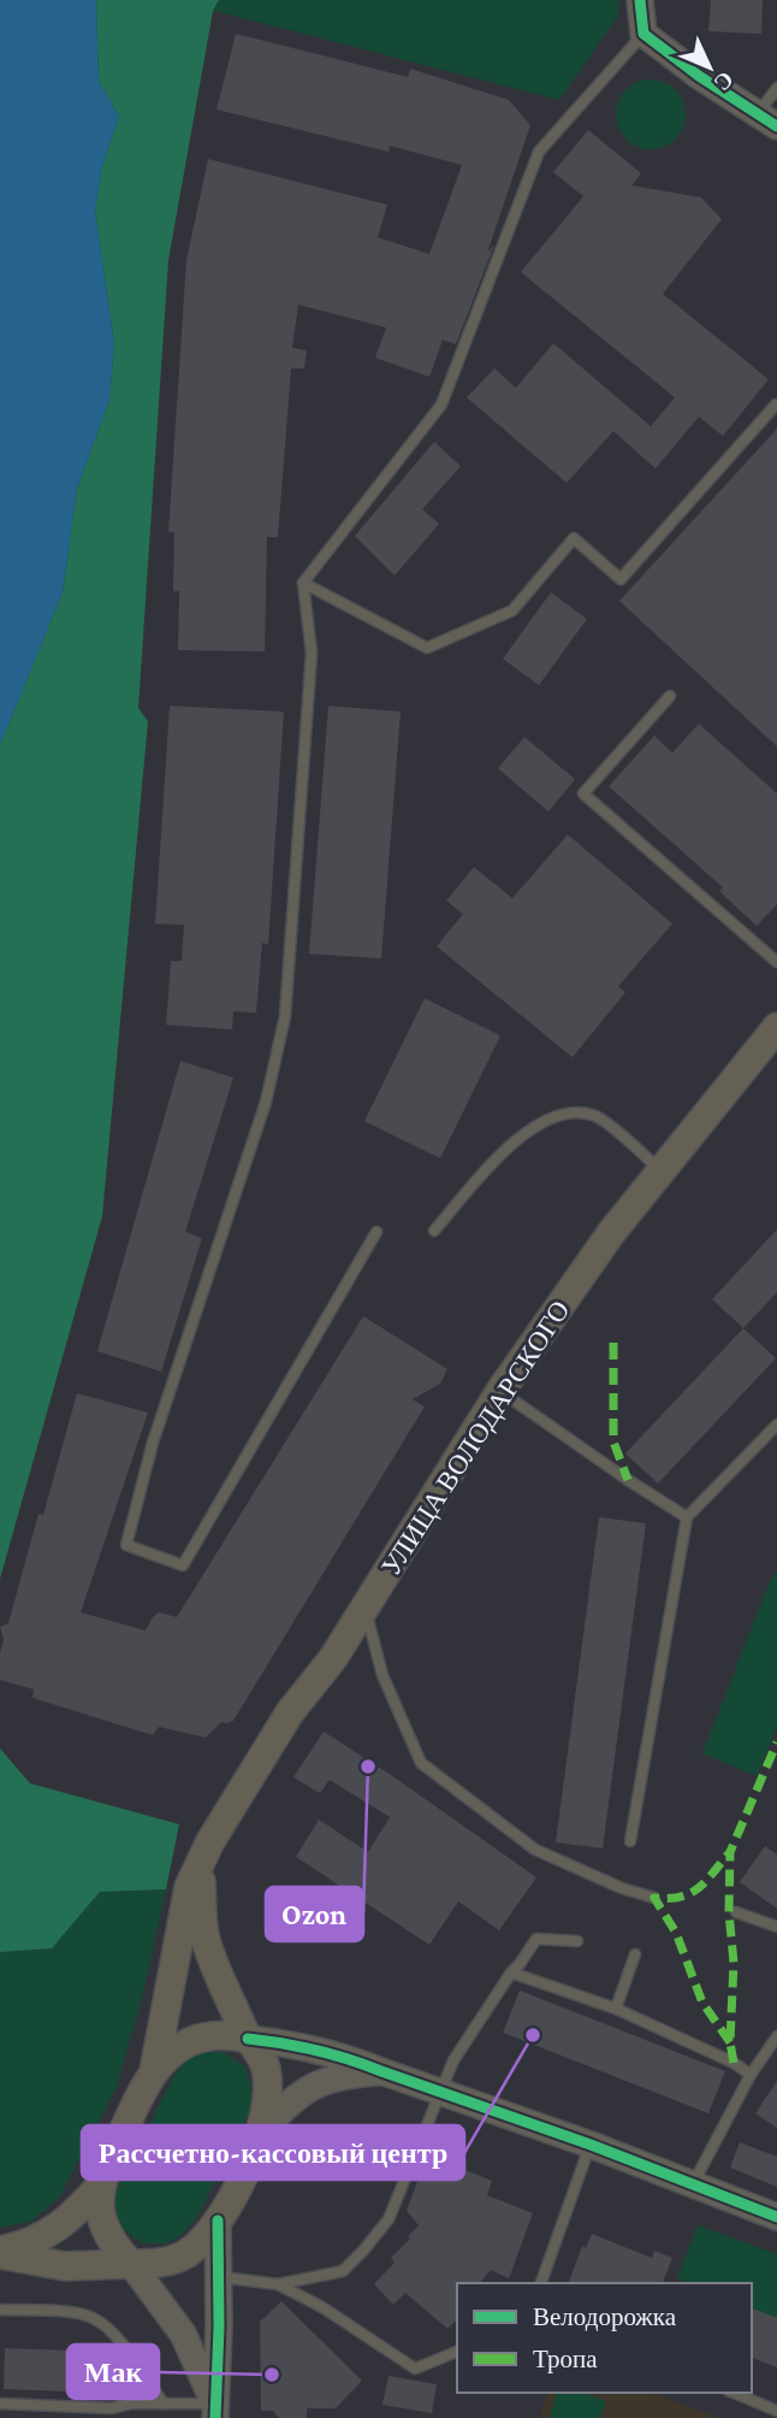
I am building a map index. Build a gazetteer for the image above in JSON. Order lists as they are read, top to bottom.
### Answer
{
  "streets": {
    "main road": ["УЛИЦА ВОЛОДАРСКОГО"]
  },
  "places": ["Ozon", "Рассчетно-кассовый центр", "Мак"],
  "legend": ["Велодорожка", "Тропа"],
  "north": "bottom right"
}
